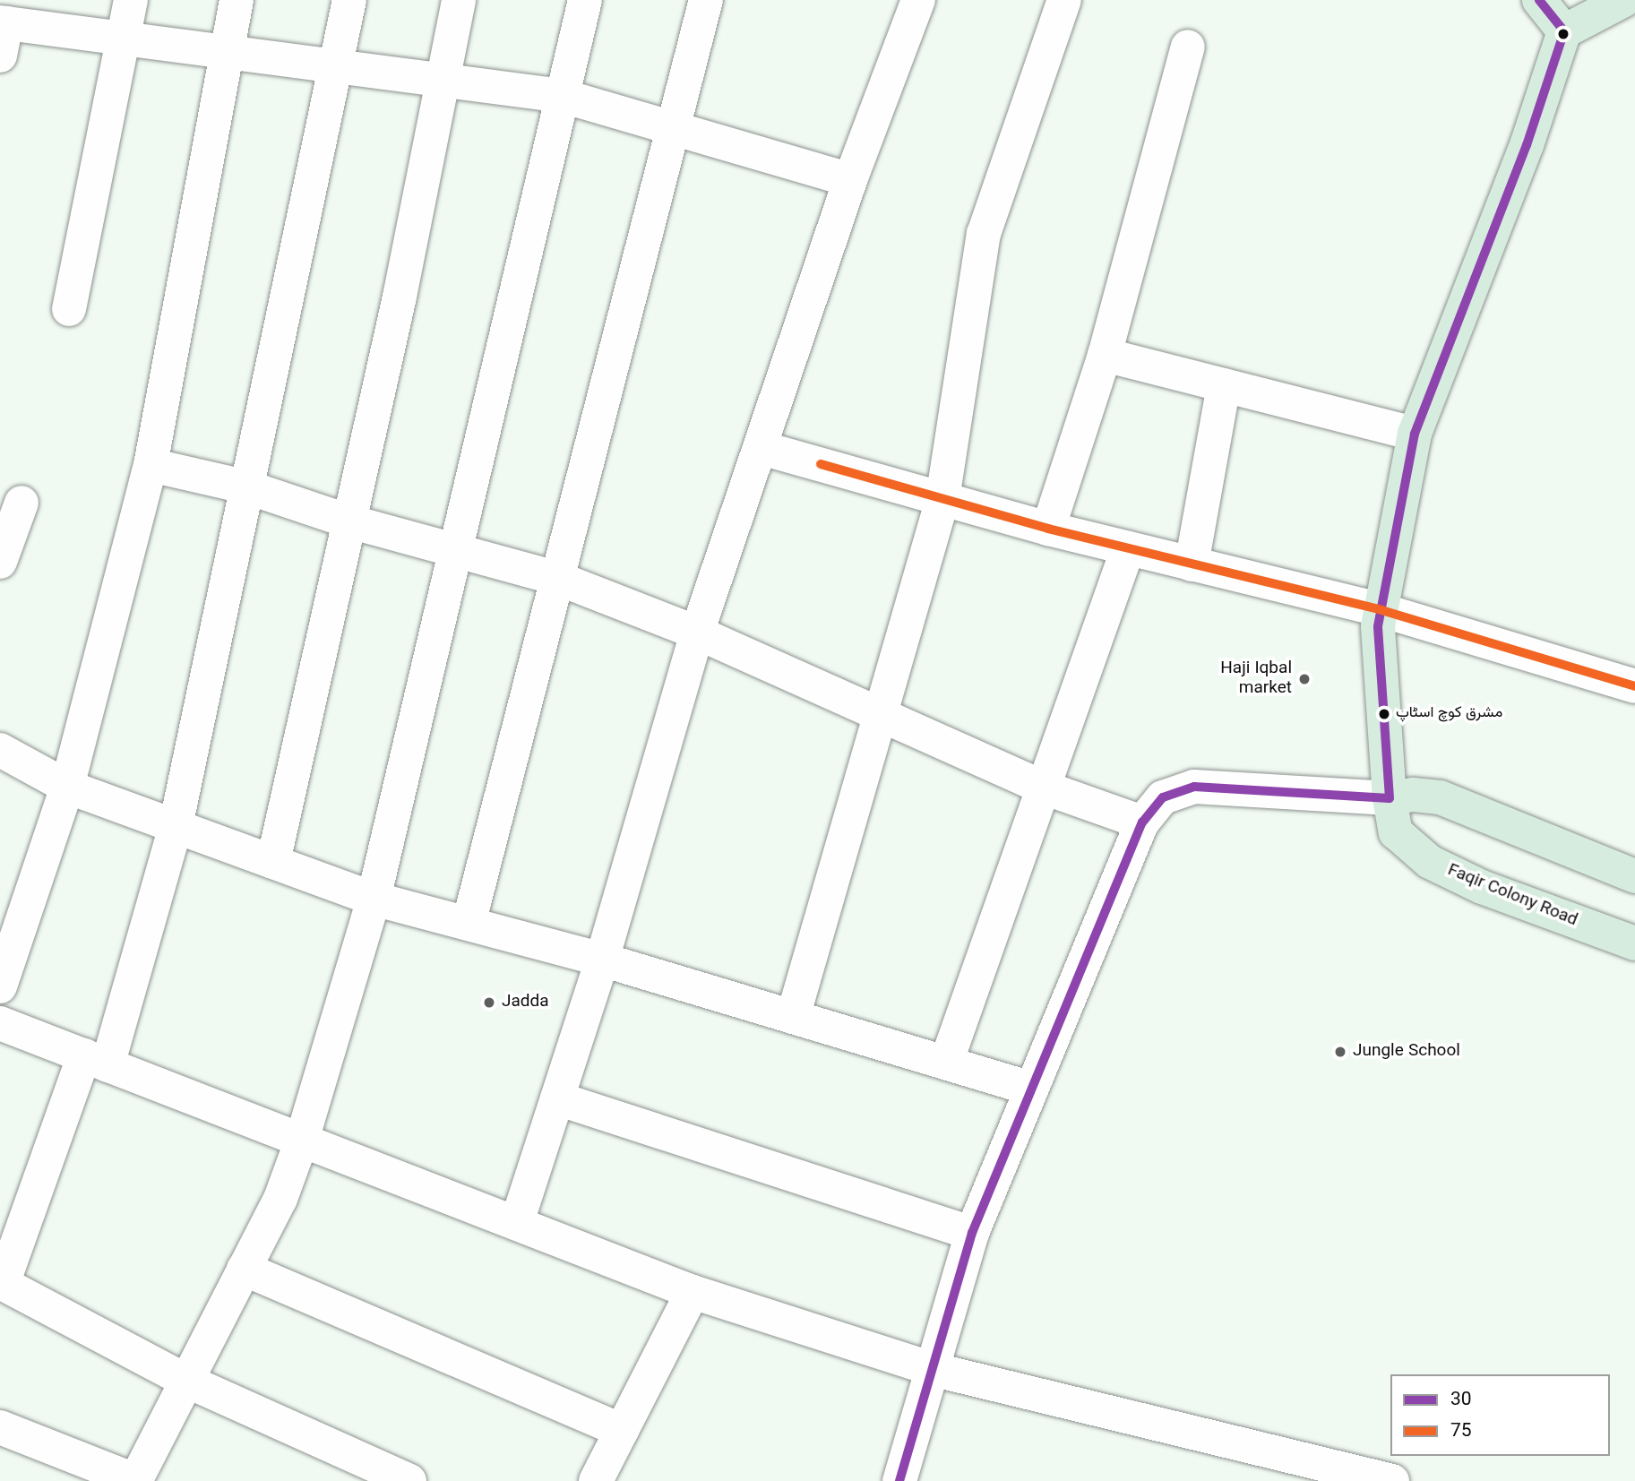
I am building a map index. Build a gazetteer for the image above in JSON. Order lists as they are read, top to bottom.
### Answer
{
  "streets": {
    "main road": ["Faqir Colony Road"]
  },
  "places": [
    "Haji Iqbal market",
    "مشرق کوچ اسٹاپ",
    "Jadda",
    "Jungle School"
  ],
  "lines": ["transit line 30", "transit line 75"],
  "legend": ["30", "75"]
}
